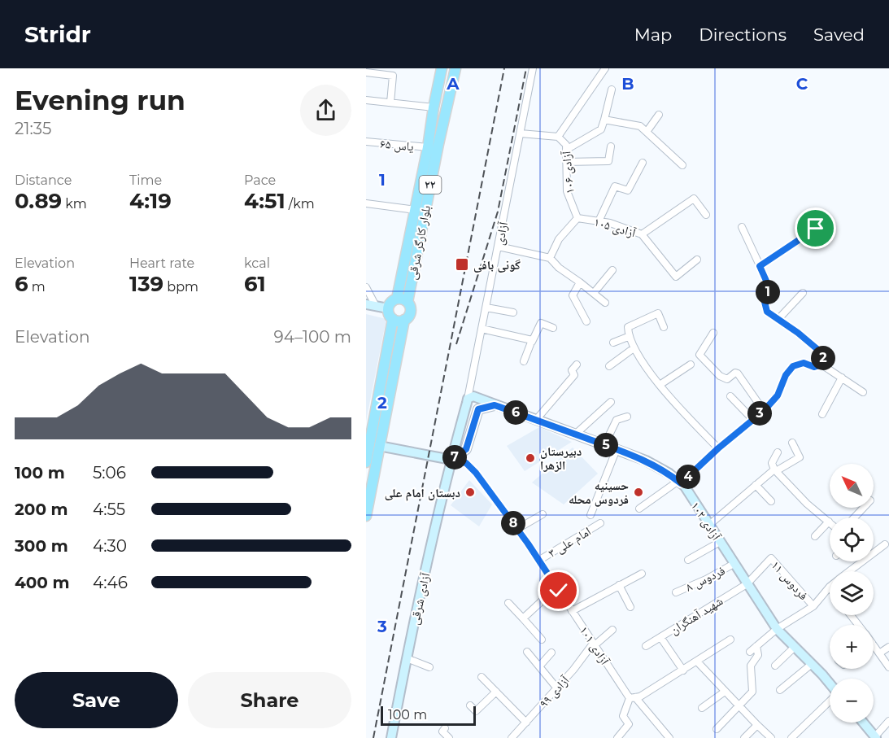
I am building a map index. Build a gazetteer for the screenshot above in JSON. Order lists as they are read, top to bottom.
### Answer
{
  "streets": {
    "main road": ["۲۲", "بلوار کارگر شرقی"],
    "street": [
      "یاس ۶۵",
      "آزادی ۱۰۶",
      "آزادی ۱۰۵",
      "آزادی",
      "آزادی ۱۰۲",
      "امام علی ۳",
      "فردوس ۸",
      "فردوس ۱۱",
      "آزادی شرقی",
      "شهید آهنگران",
      "آزادی ۱۰۱",
      "آزادی ٩٩"
    ]
  },
  "crossings": [
    ["یاس ۶۵", "بلوار کارگر شرقی"],
    ["آزادی ۱۰۶", "آزادی ۱۰۵"],
    ["آزادی ۱۰۶", "آزادی"],
    ["آزادی", "آزادی شرقی"],
    ["آزادی", "آزادی ۱۰۱"],
    ["آزادی ۱۰۲", "فردوس ۸"],
    ["آزادی ۱۰۲", "فردوس ۱۱"],
    ["آزادی ۱۰۲", "شهید آهنگران"],
    ["امام علی ۳", "آزادی ۱۰۱"],
    ["فردوس ۱۱", "شهید آهنگران"],
    ["آزادی شرقی", "آزادی ۱۰۱"],
    ["آزادی ۱۰۱", "آزادی ٩٩"]
  ],
  "places": {
    "transit": ["گونی بافی"],
    "other": ["دبیرستان الزهرا", "دبستان امام علی", "حسینیه فردوس محله"]
  },
  "scale_bar": "100 m",
  "north": "top left",
  "page": {
    "header": "Stridr",
    "nav": ["Map", "Directions", "Saved"],
    "heading": ["Evening run", "21:35"],
    "stats": [
      ["Distance", "0.89 km"],
      ["Time", "4:19"],
      ["Pace", "4:51 /km"],
      ["Elevation", "6 m"],
      ["Heart rate", "139 bpm"],
      ["kcal", "61"]
    ],
    "pins": [
      "1",
      "2",
      "6",
      "3",
      "5",
      "7",
      "4",
      "8"
    ],
    "chart": ["Elevation", "94–100 m"],
    "list": [
      {
        "name": "100 m",
        "note": "5:06"
      },
      {
        "name": "200 m",
        "note": "4:55"
      },
      {
        "name": "300 m",
        "note": "4:30"
      },
      {
        "name": "400 m",
        "note": "4:46"
      }
    ],
    "map_buttons": ["+", "−"],
    "buttons": ["Save", "Share"],
    "scale": "100 m"
  },
  "grid": {
    "columns": ["A", "B", "C"],
    "rows": ["1", "2", "3"]
  }
}
